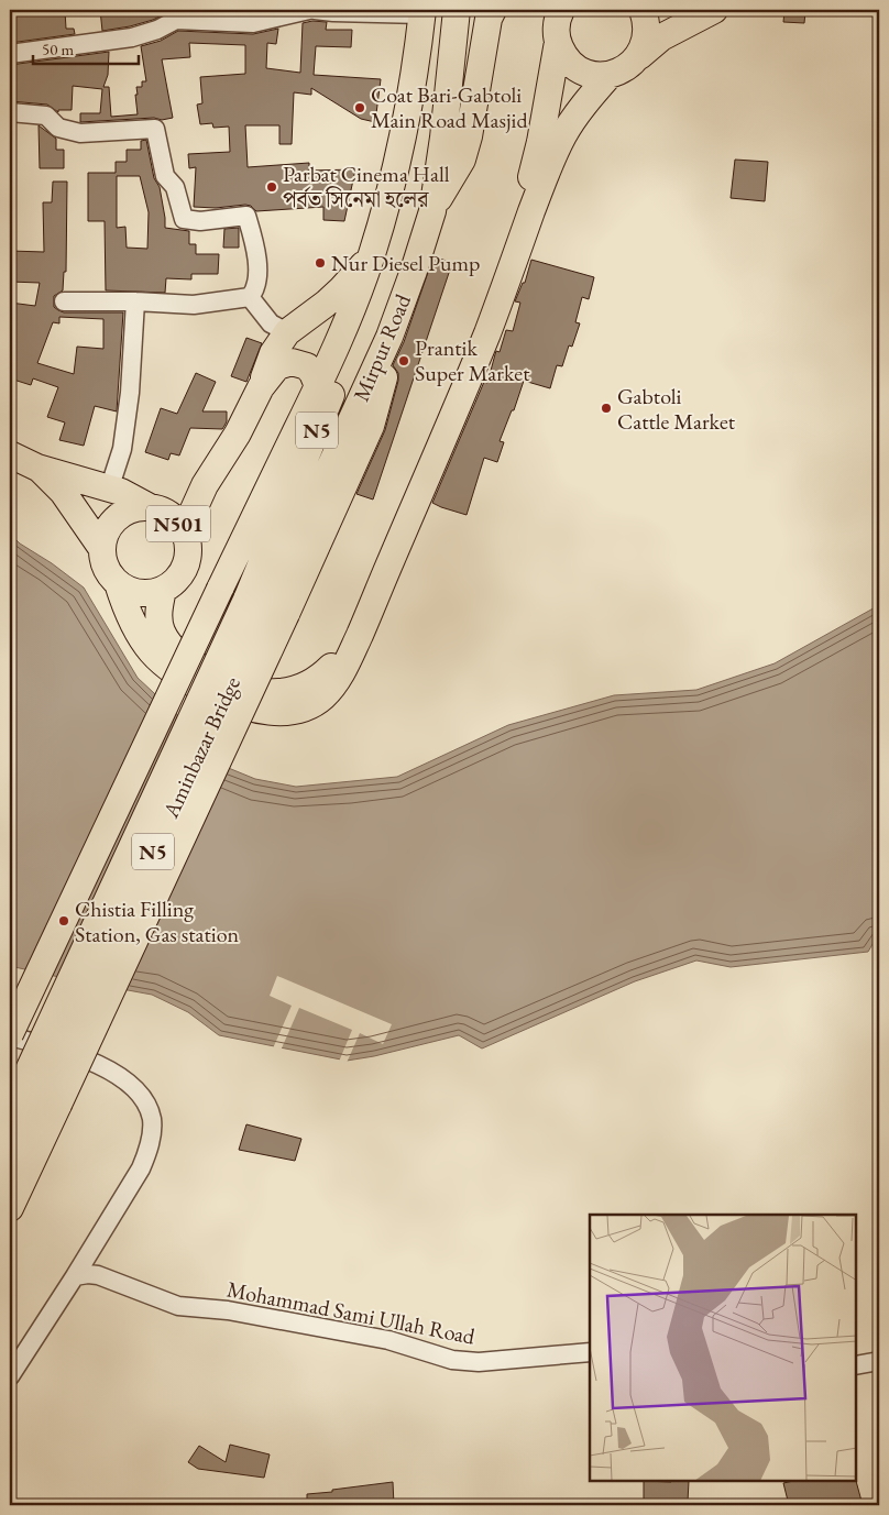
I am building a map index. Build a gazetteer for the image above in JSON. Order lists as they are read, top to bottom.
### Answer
{
  "streets": {
    "highway": [
      "Mirpur Road",
      "N5",
      "N501",
      "Aminbazar Bridge"
    ],
    "street": ["Mohammad Sami Ullah Road"]
  },
  "crossings": [
    ["Mirpur Road", "N5"],
    ["Mirpur Road", "N501"],
    ["Mirpur Road", "Aminbazar Bridge"],
    ["N5", "N501"],
    ["N5", "Aminbazar Bridge"]
  ],
  "places": [
    "Coat Bari-Gabtoli Main Road Masjid",
    "Parbat Cinema Hall পর্বত সিনেমা হলের",
    "Nur Diesel Pump",
    "Prantik Super Market",
    "Gabtoli Cattle Market",
    "Chistia Filling Station, Gas station"
  ],
  "scale_bar": "50 m"
}
